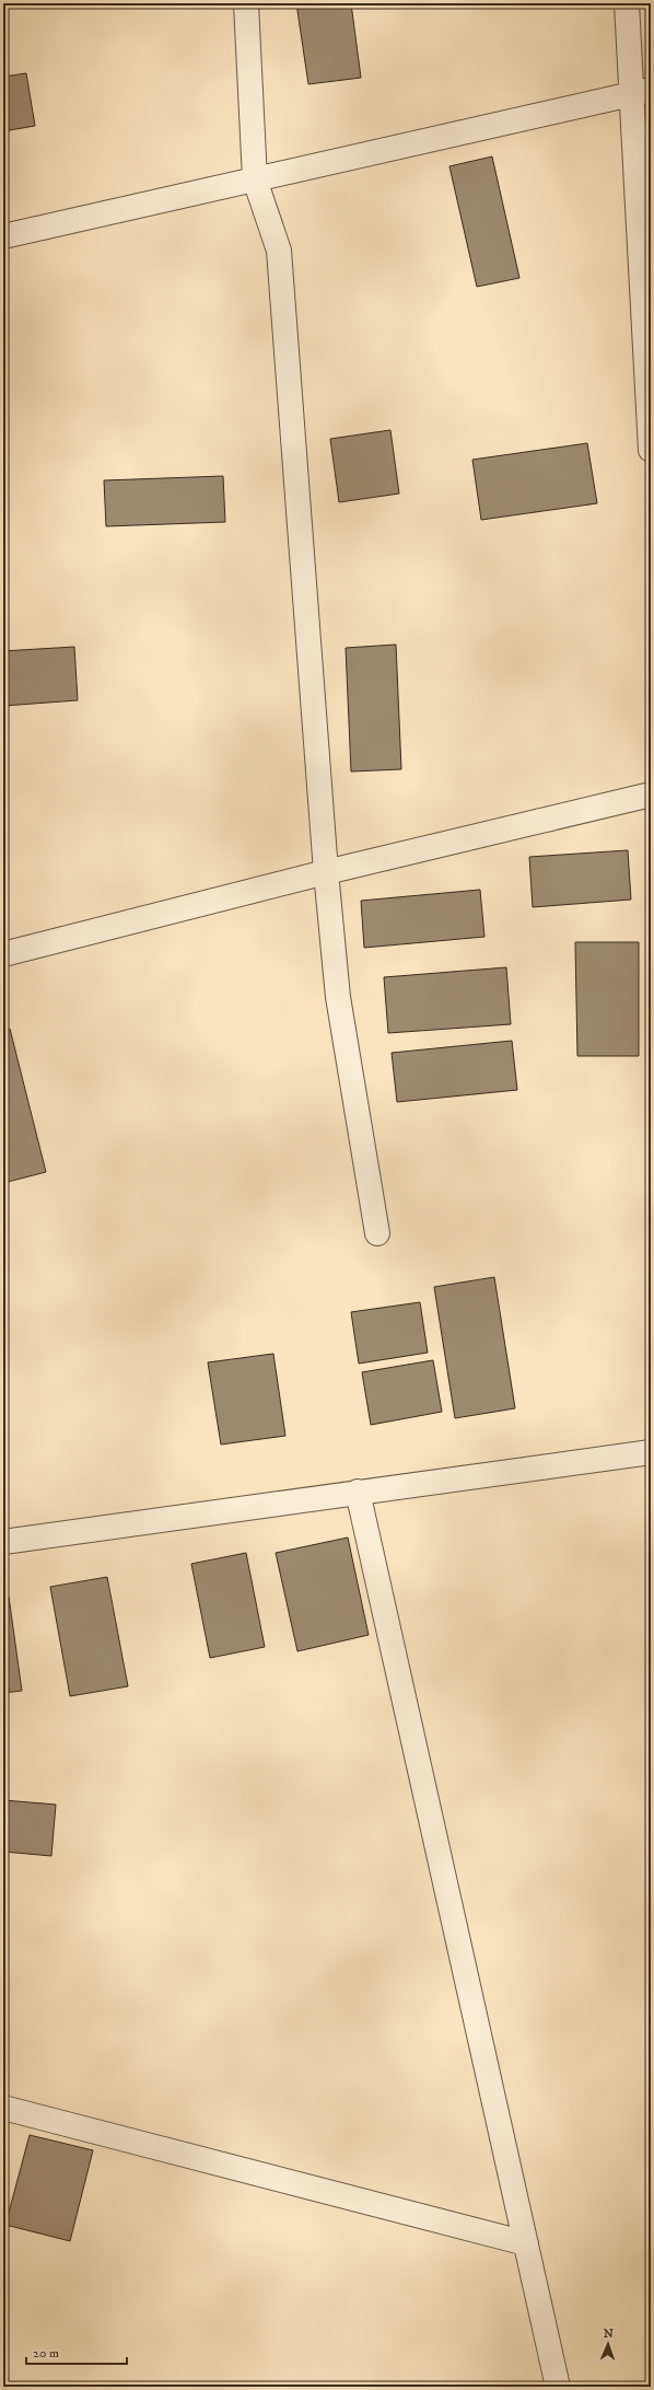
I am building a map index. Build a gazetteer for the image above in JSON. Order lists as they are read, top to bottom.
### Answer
{
  "scale_bar": "20 m",
  "north": "top"
}
